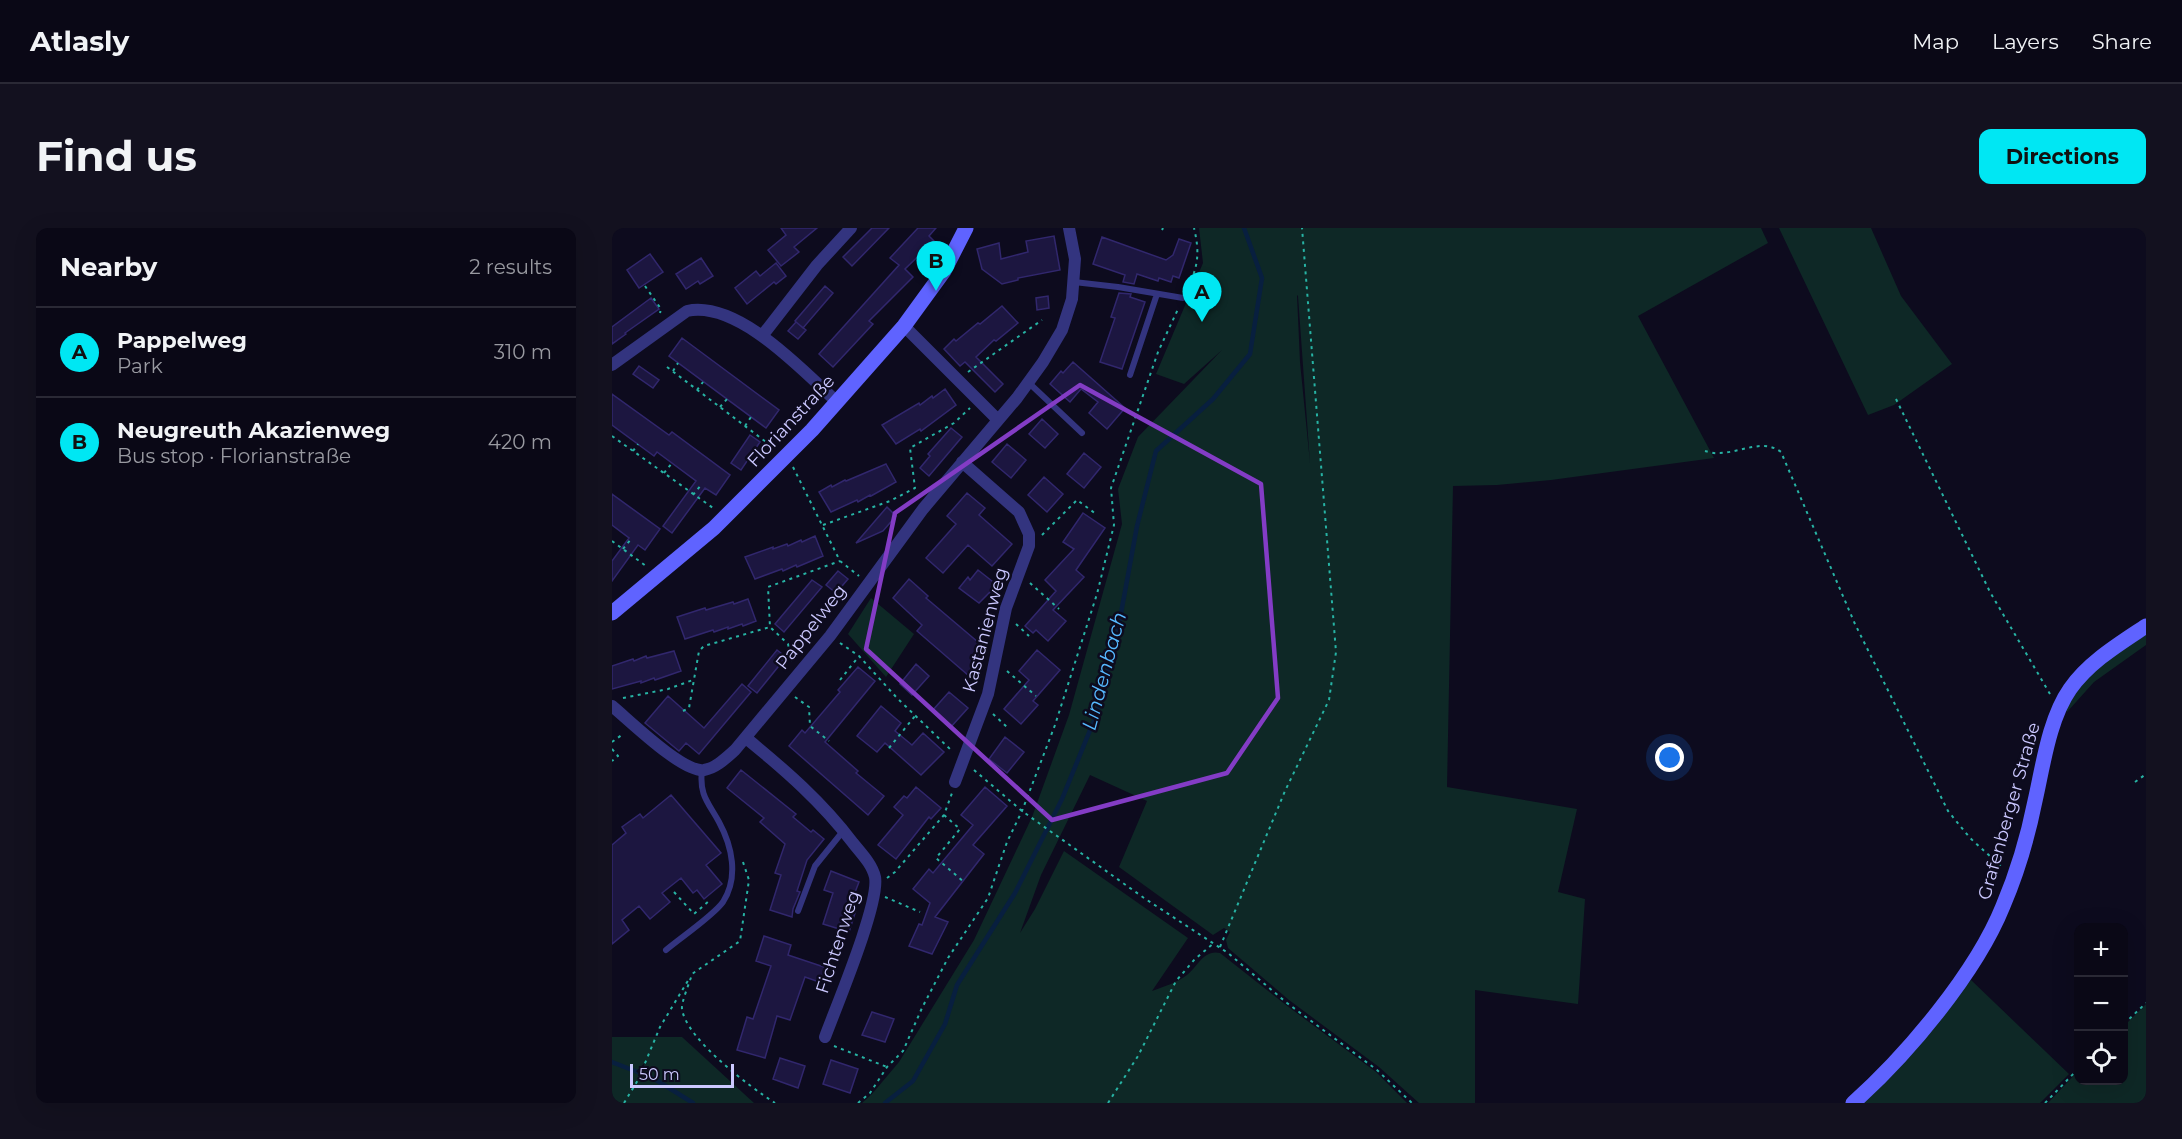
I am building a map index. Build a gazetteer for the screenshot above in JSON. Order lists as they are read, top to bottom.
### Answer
{
  "streets": {
    "street": [
      "Florianstraße",
      "Pappelweg",
      "Kastanienweg",
      "Grafenberger Straße",
      "Fichtenweg"
    ]
  },
  "crossings": [
    ["Pappelweg", "Fichtenweg"]
  ],
  "water": ["Lindenbach"],
  "scale_bar": "50 m",
  "page": {
    "header": "Atlasly",
    "nav": ["Map", "Layers", "Share"],
    "buttons": "Directions",
    "title": "Find us",
    "heading": ["Nearby", "2 results"],
    "pins": ["B", "A"],
    "list": [
      {
        "mark": "A",
        "name": "Pappelweg",
        "note": "Park",
        "value": "310 m"
      },
      {
        "mark": "B",
        "name": "Neugreuth Akazienweg",
        "note": "Bus stop · Florianstraße",
        "value": "420 m"
      }
    ],
    "map_buttons": ["+", "−"],
    "scale": "50 m"
  }
}
